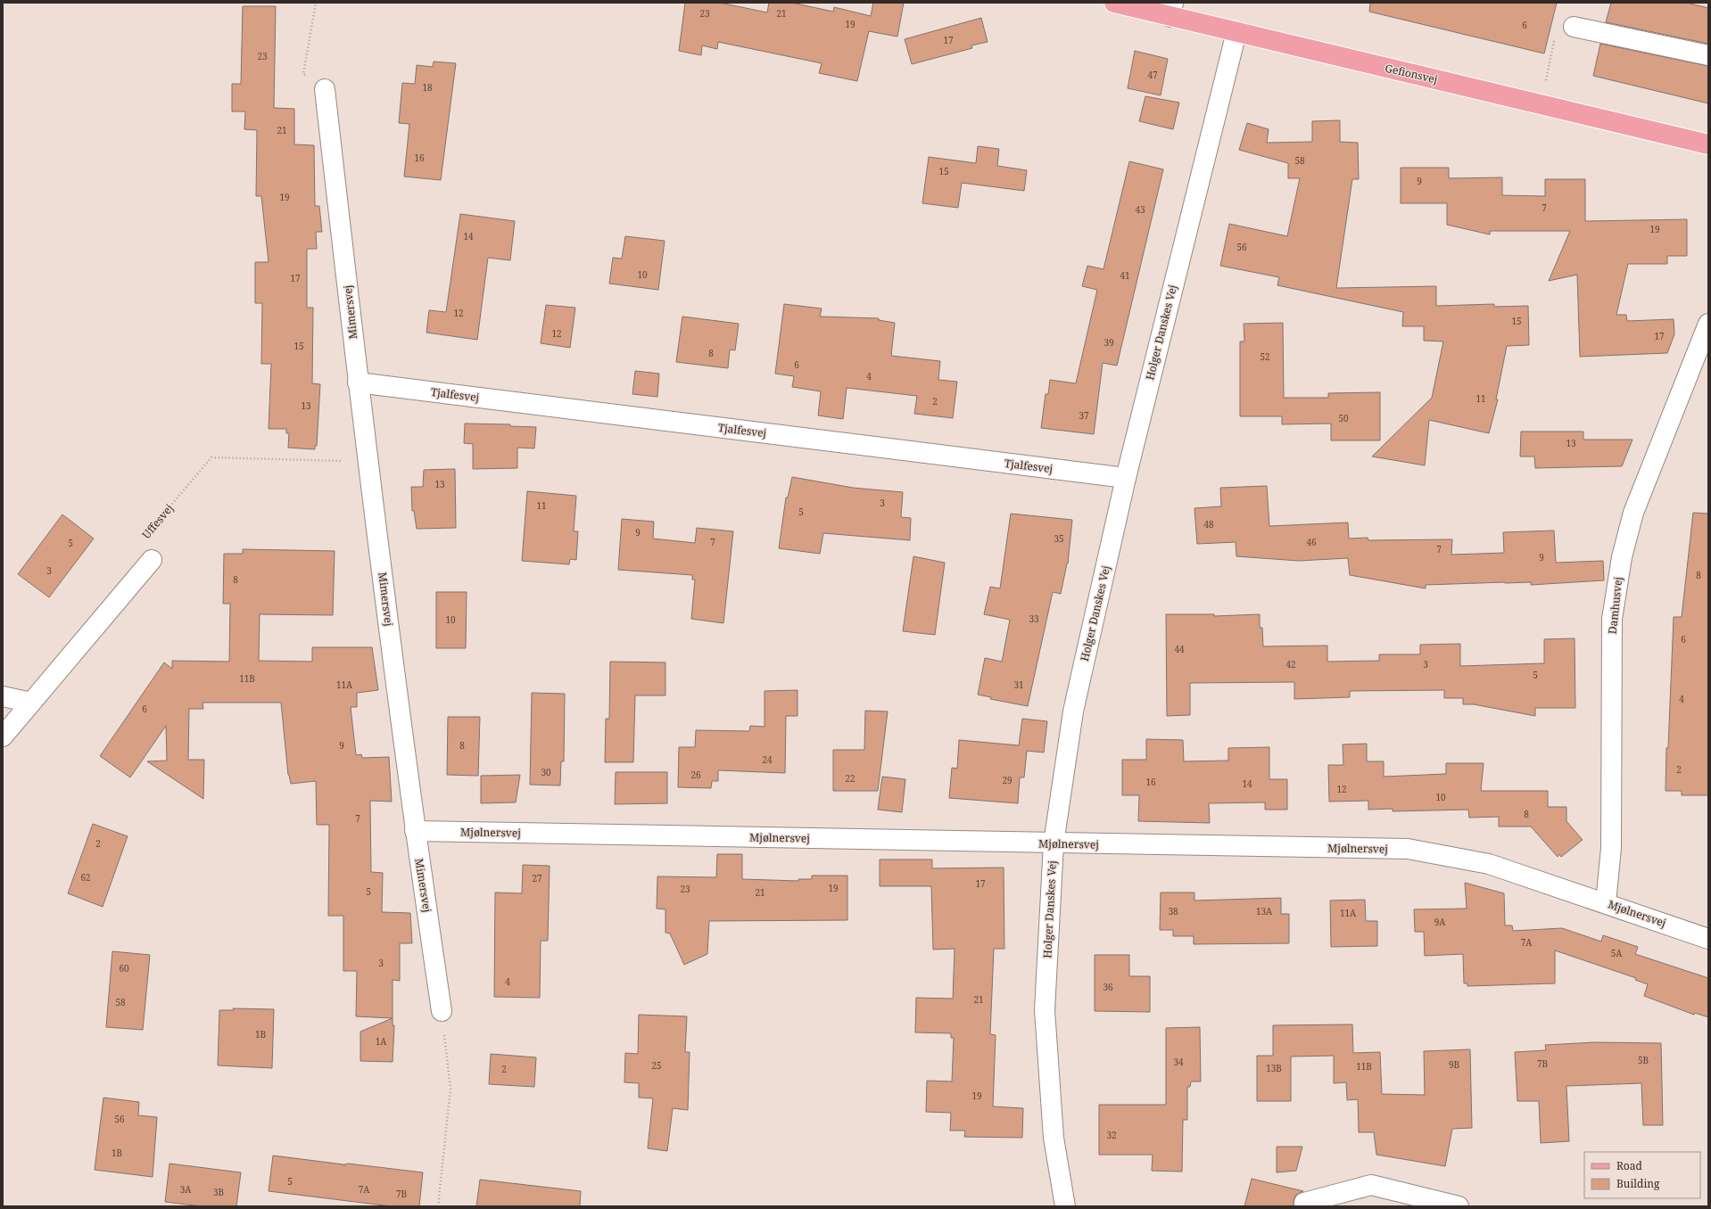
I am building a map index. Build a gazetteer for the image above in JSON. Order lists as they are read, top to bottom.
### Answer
{
  "streets": {
    "main road": ["Gefionsvej"],
    "street": [
      "Mimersvej",
      "Holger Danskes Vej",
      "Tjalfesvej",
      "Damhusvej",
      "Mjølnersvej"
    ],
    "path": ["Uffesvej"]
  },
  "crossings": [
    ["Gefionsvej", "Holger Danskes Vej"],
    ["Mimersvej", "Tjalfesvej"],
    ["Mimersvej", "Uffesvej"],
    ["Mimersvej", "Mjølnersvej"],
    ["Holger Danskes Vej", "Tjalfesvej"],
    ["Holger Danskes Vej", "Mjølnersvej"],
    ["Damhusvej", "Mjølnersvej"]
  ],
  "house_numbers": [
    "23",
    "21",
    "19",
    "6",
    "17",
    "23",
    "47",
    "18",
    "21",
    "16",
    "58",
    "15",
    "9",
    "19",
    "7",
    "43",
    "19",
    "14",
    "56",
    "10",
    "41",
    "17",
    "12",
    "15",
    "12",
    "17",
    "39",
    "15",
    "8",
    "52",
    "6",
    "4",
    "11",
    "2",
    "13",
    "37",
    "50",
    "13",
    "13",
    "3",
    "11",
    "5",
    "48",
    "9",
    "35",
    "7",
    "46",
    "5",
    "7",
    "9",
    "3",
    "8",
    "8",
    "33",
    "10",
    "6",
    "44",
    "42",
    "3",
    "5",
    "11B",
    "11A",
    "31",
    "4",
    "6",
    "9",
    "8",
    "24",
    "2",
    "30",
    "26",
    "22",
    "29",
    "16",
    "14",
    "12",
    "10",
    "8",
    "7",
    "2",
    "62",
    "27",
    "17",
    "19",
    "23",
    "5",
    "21",
    "38",
    "13A",
    "11A",
    "9A",
    "7A",
    "5A",
    "3",
    "60",
    "4",
    "36",
    "21",
    "58",
    "1B",
    "1A",
    "5B",
    "34",
    "7B",
    "9B",
    "25",
    "11B",
    "13B",
    "2",
    "19",
    "56",
    "32",
    "1B",
    "5",
    "3A",
    "7A",
    "3B",
    "7B"
  ],
  "legend": ["Road", "Building"]
}
